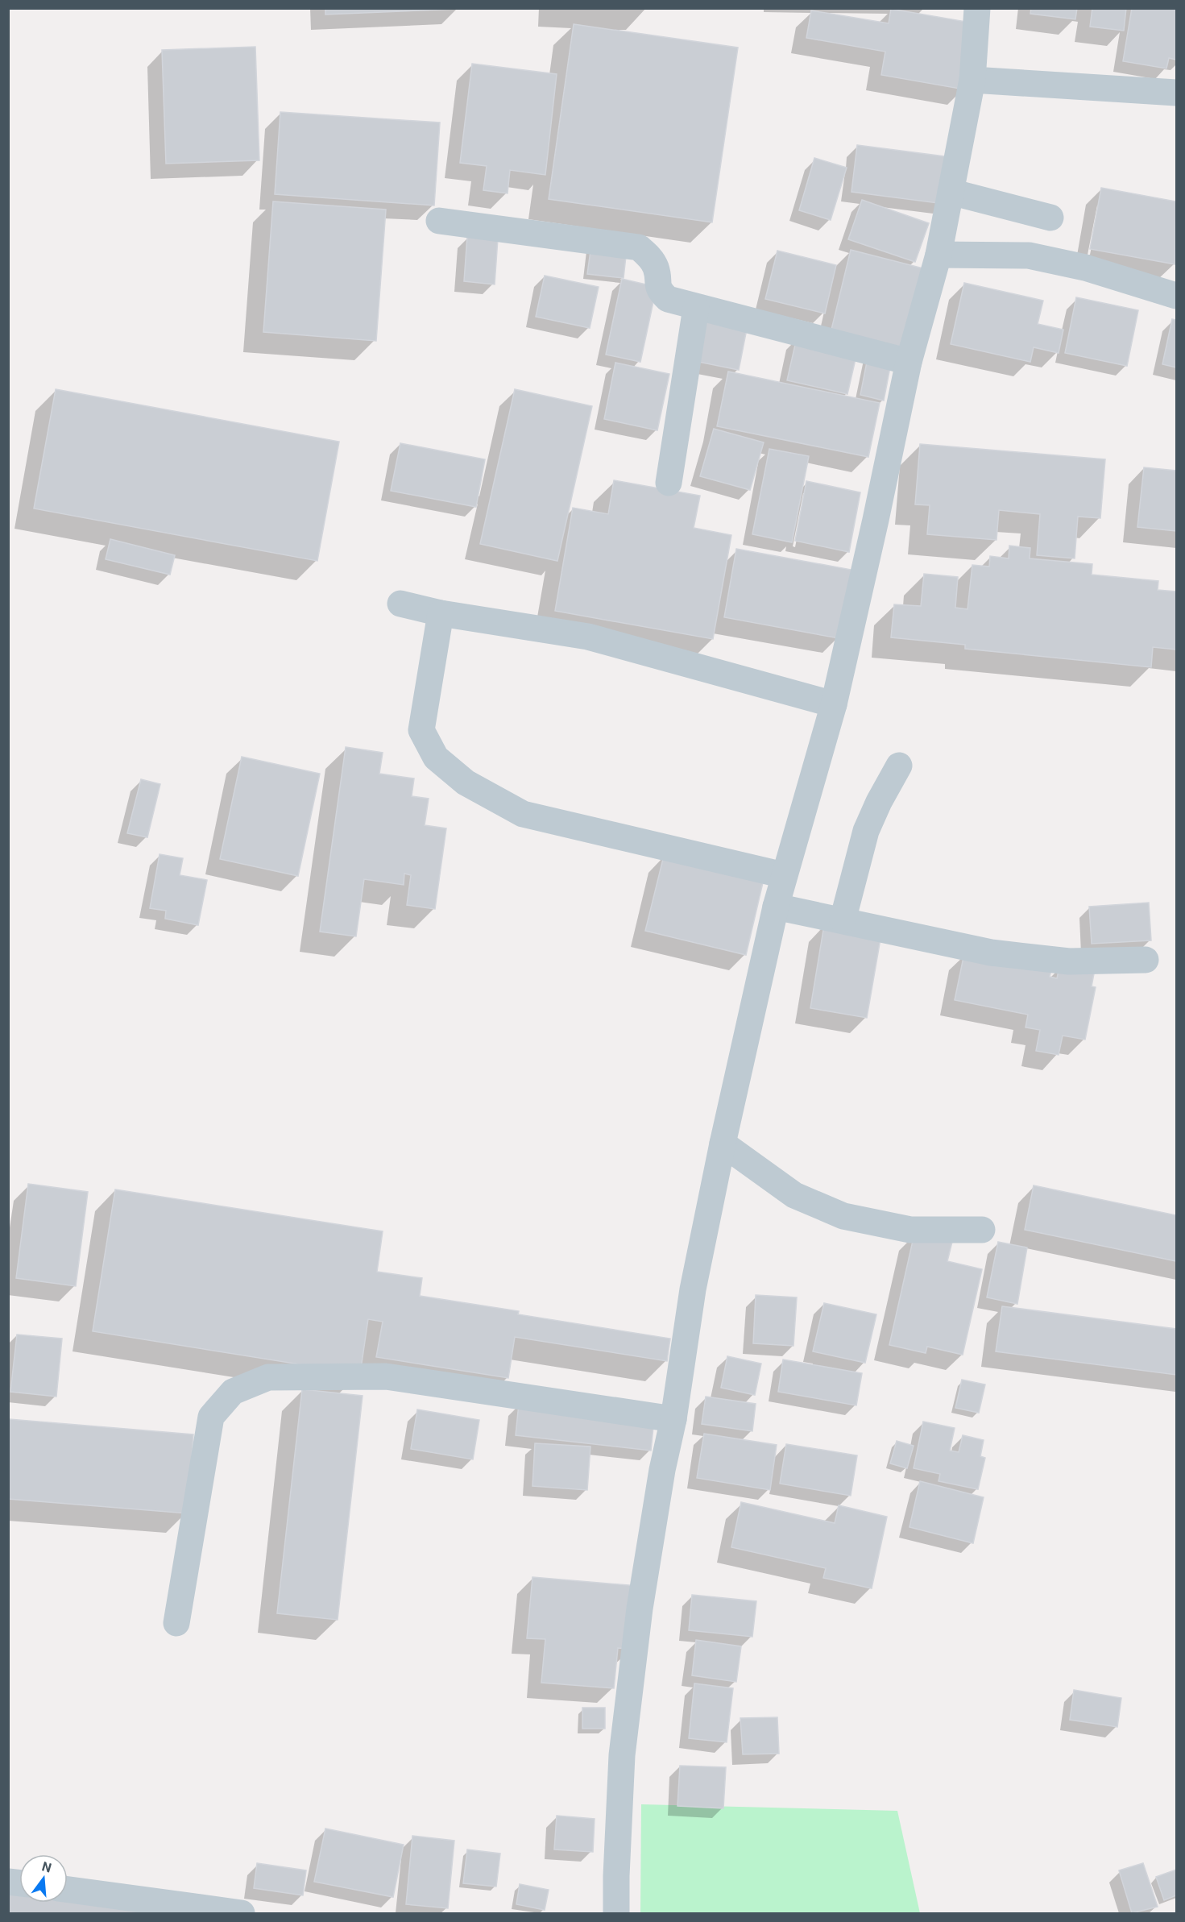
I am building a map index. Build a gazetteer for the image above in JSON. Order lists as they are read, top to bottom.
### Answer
{
  "north": "top"
}
